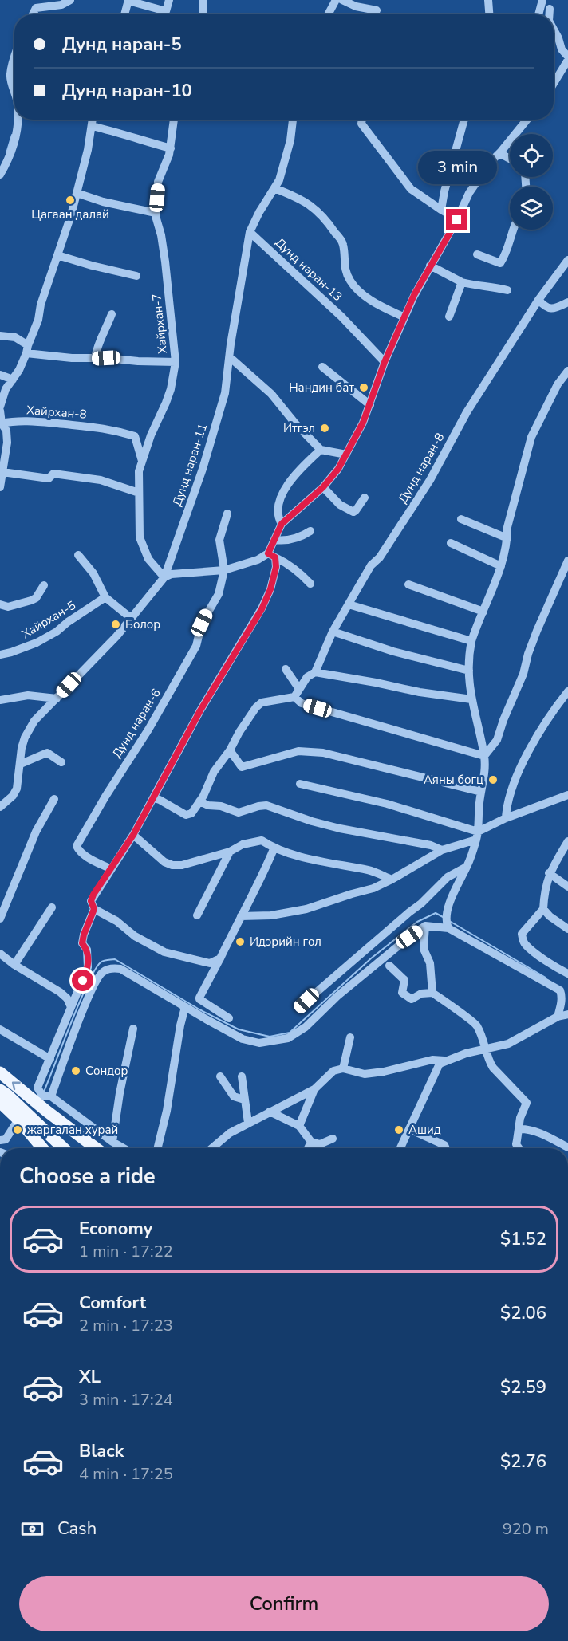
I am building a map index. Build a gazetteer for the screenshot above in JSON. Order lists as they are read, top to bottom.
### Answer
{
  "streets": {
    "street": [
      "Дунд наран-13",
      "Хайрхан-7",
      "Хайрхан-8",
      "Дунд наран-11",
      "Дунд наран-8",
      "Хайрхан-5",
      "Дунд наран-6"
    ]
  },
  "crossings": [
    ["Дунд наран-13", "Дунд наран-11"],
    ["Хайрхан-7", "Хайрхан-8"],
    ["Хайрхан-7", "Дунд наран-11"]
  ],
  "places": [
    "Цагаан далай",
    "Нандин бат",
    "Итгэл",
    "Болор",
    "Аяны богц",
    "Идэрийн гол",
    "Сондор",
    "жаргалан хурай",
    "Ашид"
  ],
  "page": {
    "banner": ["Дунд наран-5", "Дунд наран-10"],
    "bubble": "3 min",
    "heading": "Choose a ride",
    "list": [
      {
        "name": "Economy",
        "note": "1 min · 17:22",
        "value": "$1.52"
      },
      {
        "name": "Comfort",
        "note": "2 min · 17:23",
        "value": "$2.06"
      },
      {
        "name": "XL",
        "note": "3 min · 17:24",
        "value": "$2.59"
      },
      {
        "name": "Black",
        "note": "4 min · 17:25",
        "value": "$2.76"
      }
    ],
    "pay": ["Cash", "920 m"],
    "buttons": "Confirm"
  }
}
